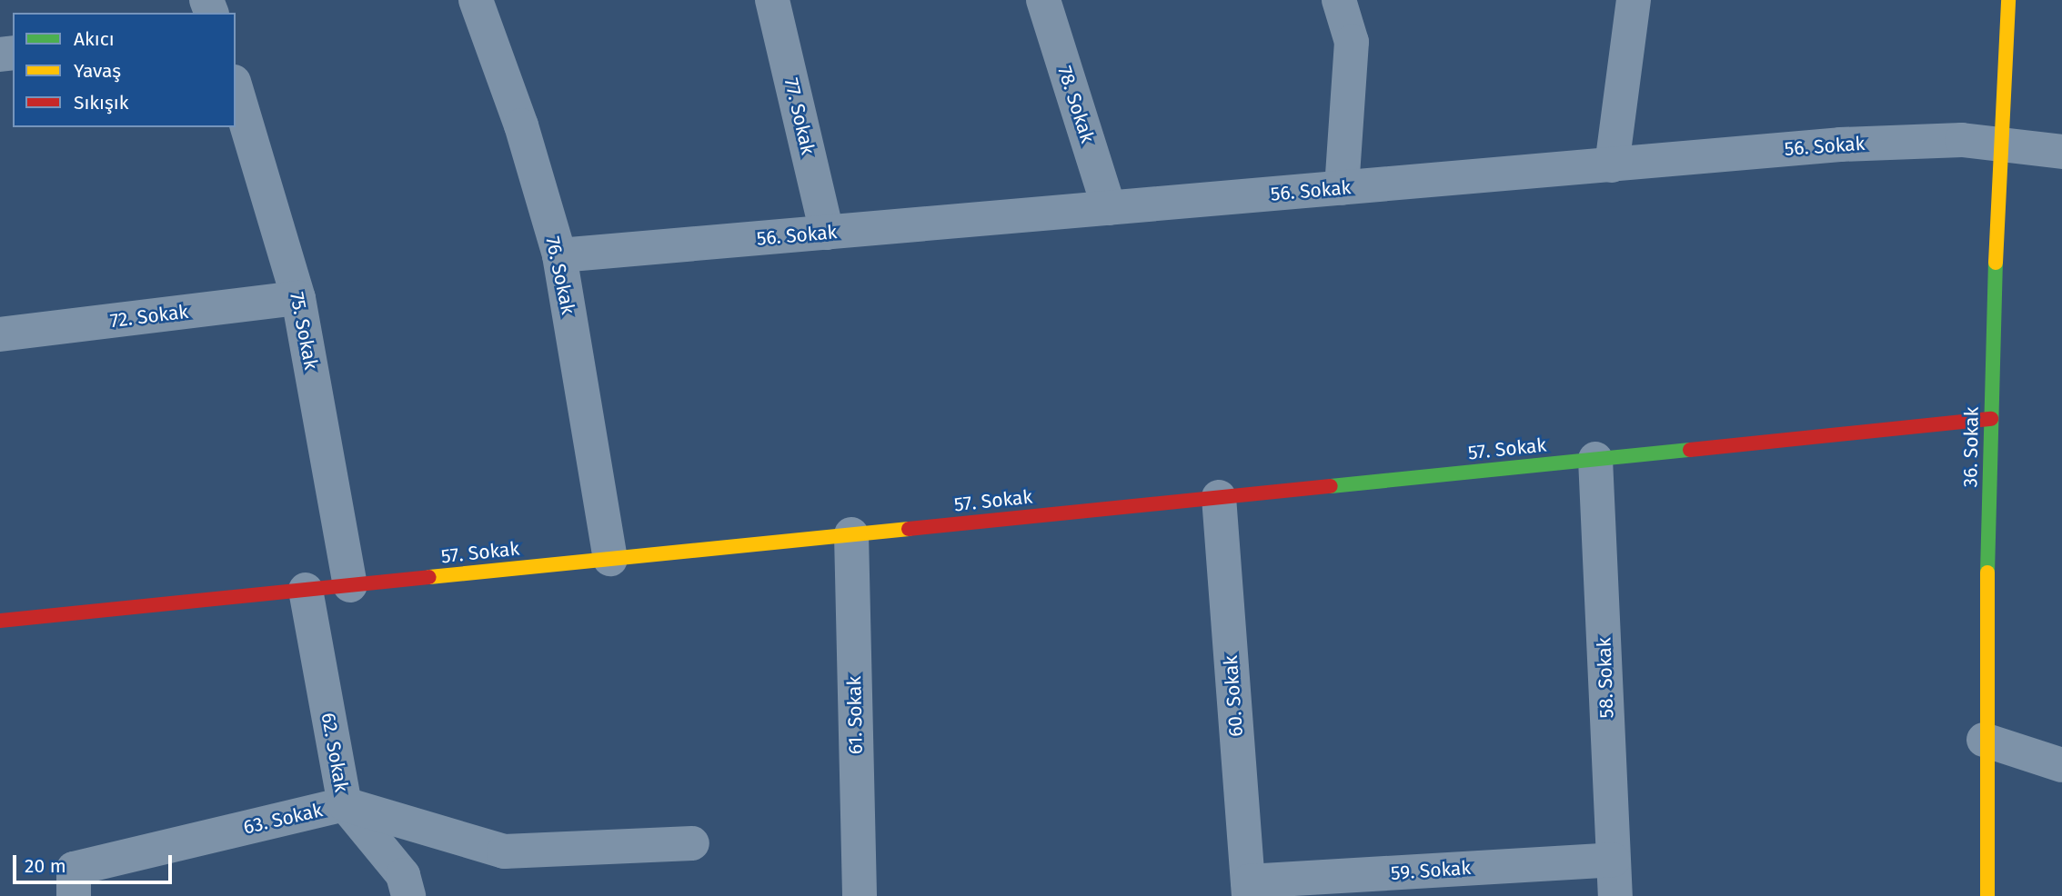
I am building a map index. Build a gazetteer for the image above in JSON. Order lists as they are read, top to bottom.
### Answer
{
  "streets": {
    "street": [
      "78. Sokak",
      "77. Sokak",
      "56. Sokak",
      "76. Sokak",
      "72. Sokak",
      "75. Sokak",
      "36. Sokak",
      "57. Sokak",
      "58. Sokak",
      "60. Sokak",
      "61. Sokak",
      "62. Sokak",
      "63. Sokak",
      "59. Sokak"
    ]
  },
  "crossings": [
    ["78. Sokak", "56. Sokak"],
    ["77. Sokak", "56. Sokak"],
    ["56. Sokak", "76. Sokak"],
    ["56. Sokak", "36. Sokak"],
    ["76. Sokak", "57. Sokak"],
    ["72. Sokak", "75. Sokak"],
    ["75. Sokak", "57. Sokak"],
    ["36. Sokak", "57. Sokak"],
    ["57. Sokak", "58. Sokak"],
    ["57. Sokak", "60. Sokak"],
    ["57. Sokak", "61. Sokak"],
    ["57. Sokak", "62. Sokak"],
    ["58. Sokak", "59. Sokak"],
    ["60. Sokak", "59. Sokak"],
    ["62. Sokak", "63. Sokak"]
  ],
  "legend": ["Akıcı", "Yavaş", "Sıkışık"],
  "scale_bar": "20 m"
}
